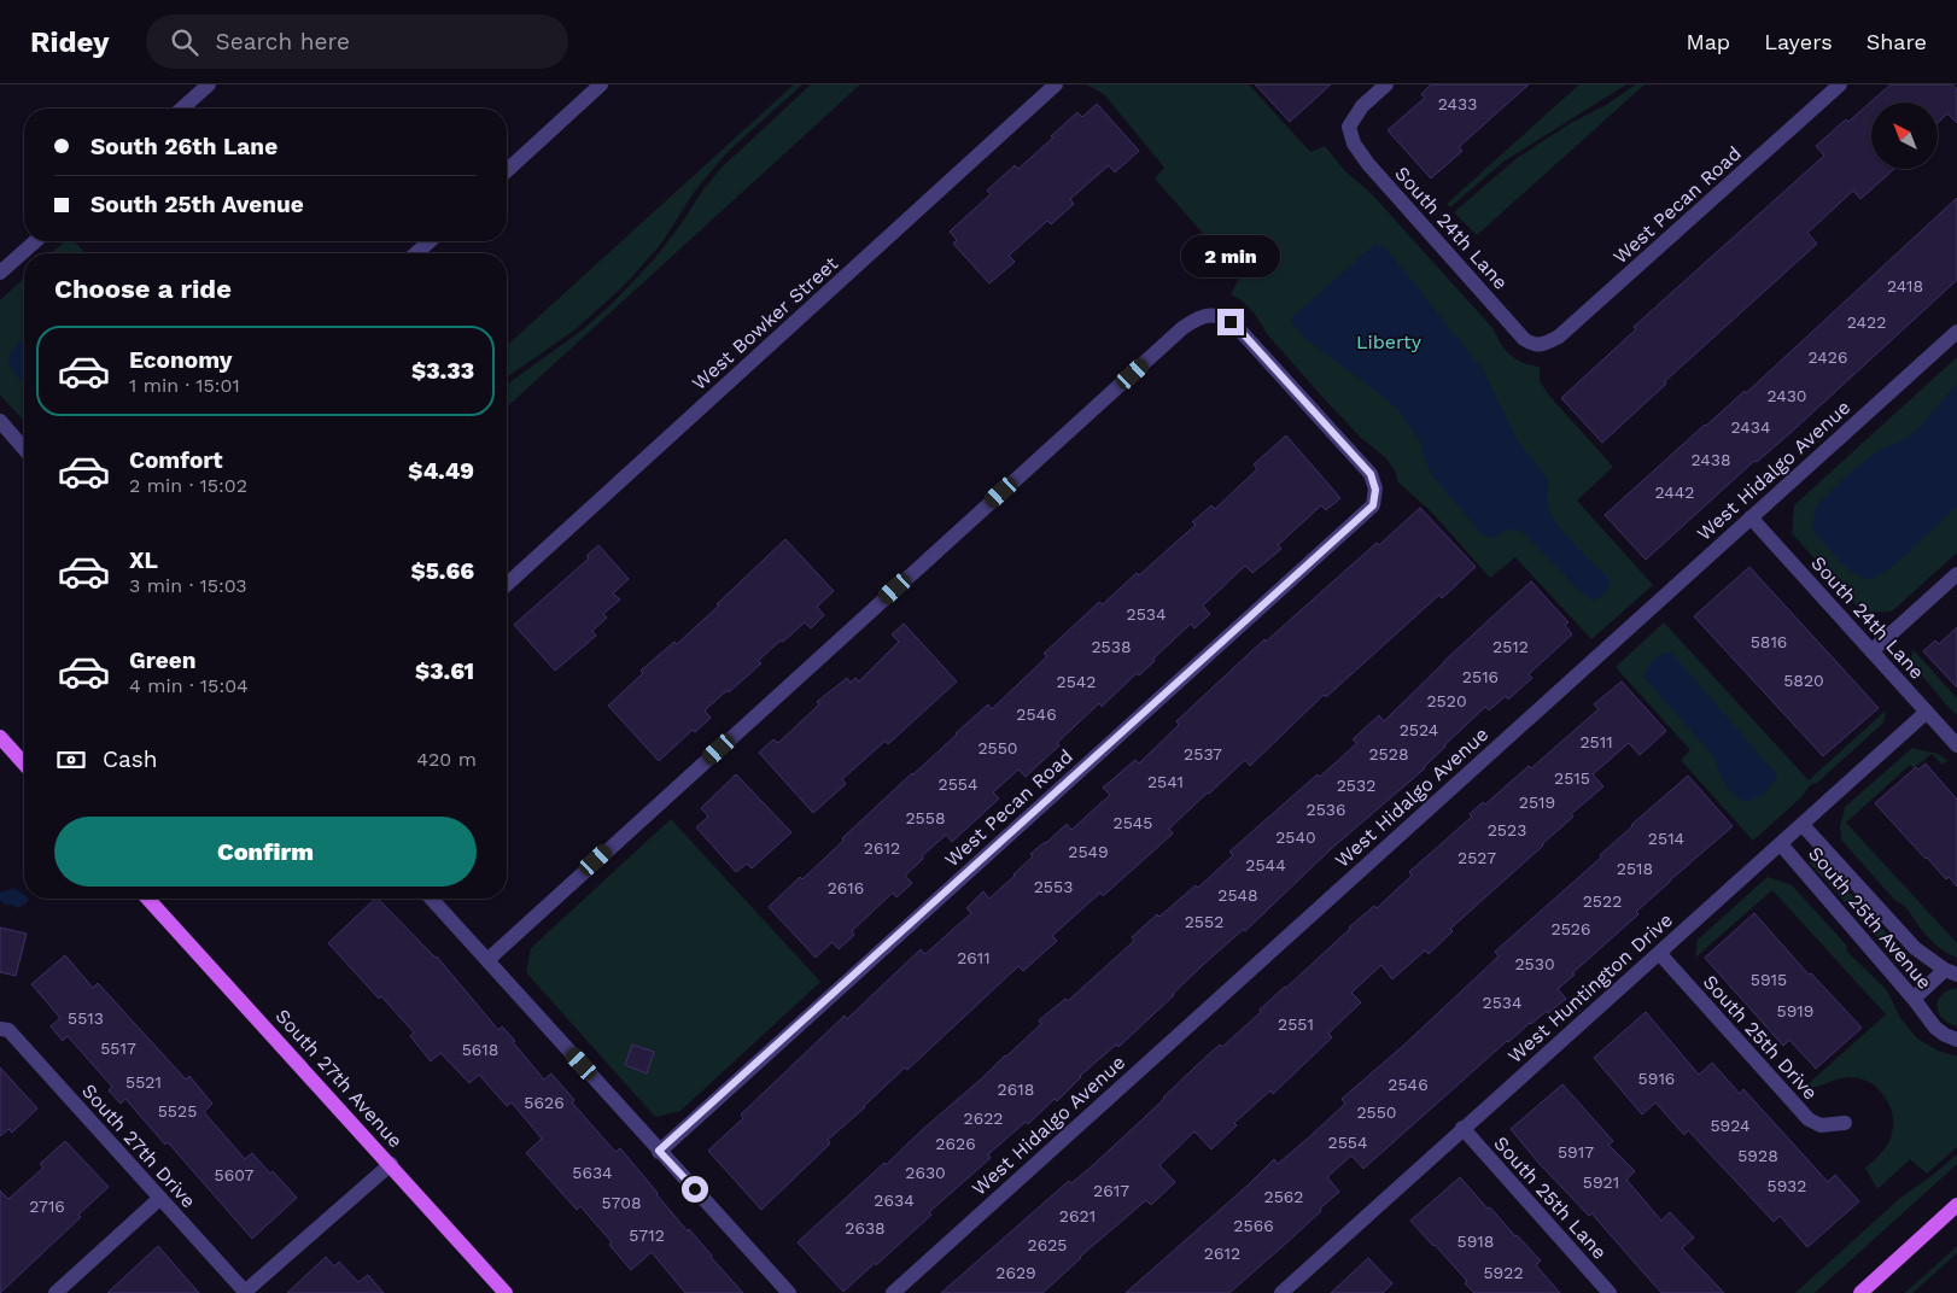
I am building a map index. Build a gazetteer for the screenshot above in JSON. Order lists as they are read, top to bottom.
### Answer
{
  "streets": {
    "main road": ["South 27th Avenue"],
    "street": [
      "West Pecan Road",
      "South 24th Lane",
      "West Bowker Street",
      "West Hidalgo Avenue",
      "South 25th Avenue",
      "West Huntington Drive",
      "South 25th Drive",
      "South 27th Drive",
      "South 25th Lane"
    ]
  },
  "crossings": [
    ["West Pecan Road", "South 24th Lane"],
    ["South 24th Lane", "West Hidalgo Avenue"],
    ["South 24th Lane", "West Huntington Drive"],
    ["South 25th Avenue", "West Huntington Drive"],
    ["West Huntington Drive", "South 25th Drive"],
    ["West Huntington Drive", "South 25th Lane"]
  ],
  "parks": ["Liberty"],
  "house_numbers": [
    "2433",
    "2418",
    "2422",
    "2426",
    "2430",
    "2434",
    "2438",
    "2442",
    "2534",
    "5816",
    "2538",
    "2512",
    "2516",
    "5820",
    "2542",
    "2520",
    "2546",
    "2524",
    "2511",
    "2550",
    "2537",
    "2528",
    "2515",
    "2541",
    "2554",
    "2532",
    "2519",
    "2536",
    "2558",
    "2545",
    "2523",
    "2540",
    "2514",
    "2612",
    "2549",
    "2527",
    "2544",
    "2518",
    "2553",
    "2616",
    "2548",
    "2522",
    "2552",
    "2526",
    "2611",
    "2530",
    "5915",
    "2534",
    "5919",
    "5513",
    "2551",
    "5517",
    "5618",
    "5916",
    "5521",
    "2546",
    "2618",
    "5626",
    "5525",
    "2550",
    "2622",
    "5924",
    "2554",
    "2626",
    "5917",
    "5928",
    "5634",
    "2630",
    "5607",
    "5921",
    "5932",
    "2617",
    "2562",
    "2634",
    "5708",
    "2716",
    "2621",
    "2566",
    "2638",
    "5712",
    "5918",
    "2625",
    "2612",
    "2629",
    "5922"
  ],
  "north": "top left",
  "page": {
    "header": "Ridey",
    "search": "Search here",
    "nav": ["Map", "Layers", "Share"],
    "banner": ["South 26th Lane", "South 25th Avenue"],
    "bubble": "2 min",
    "heading": "Choose a ride",
    "list": [
      {
        "name": "Economy",
        "note": "1 min · 15:01",
        "value": "$3.33"
      },
      {
        "name": "Comfort",
        "note": "2 min · 15:02",
        "value": "$4.49"
      },
      {
        "name": "XL",
        "note": "3 min · 15:03",
        "value": "$5.66"
      },
      {
        "name": "Green",
        "note": "4 min · 15:04",
        "value": "$3.61"
      }
    ],
    "pay": ["Cash", "420 m"],
    "buttons": "Confirm"
  }
}
